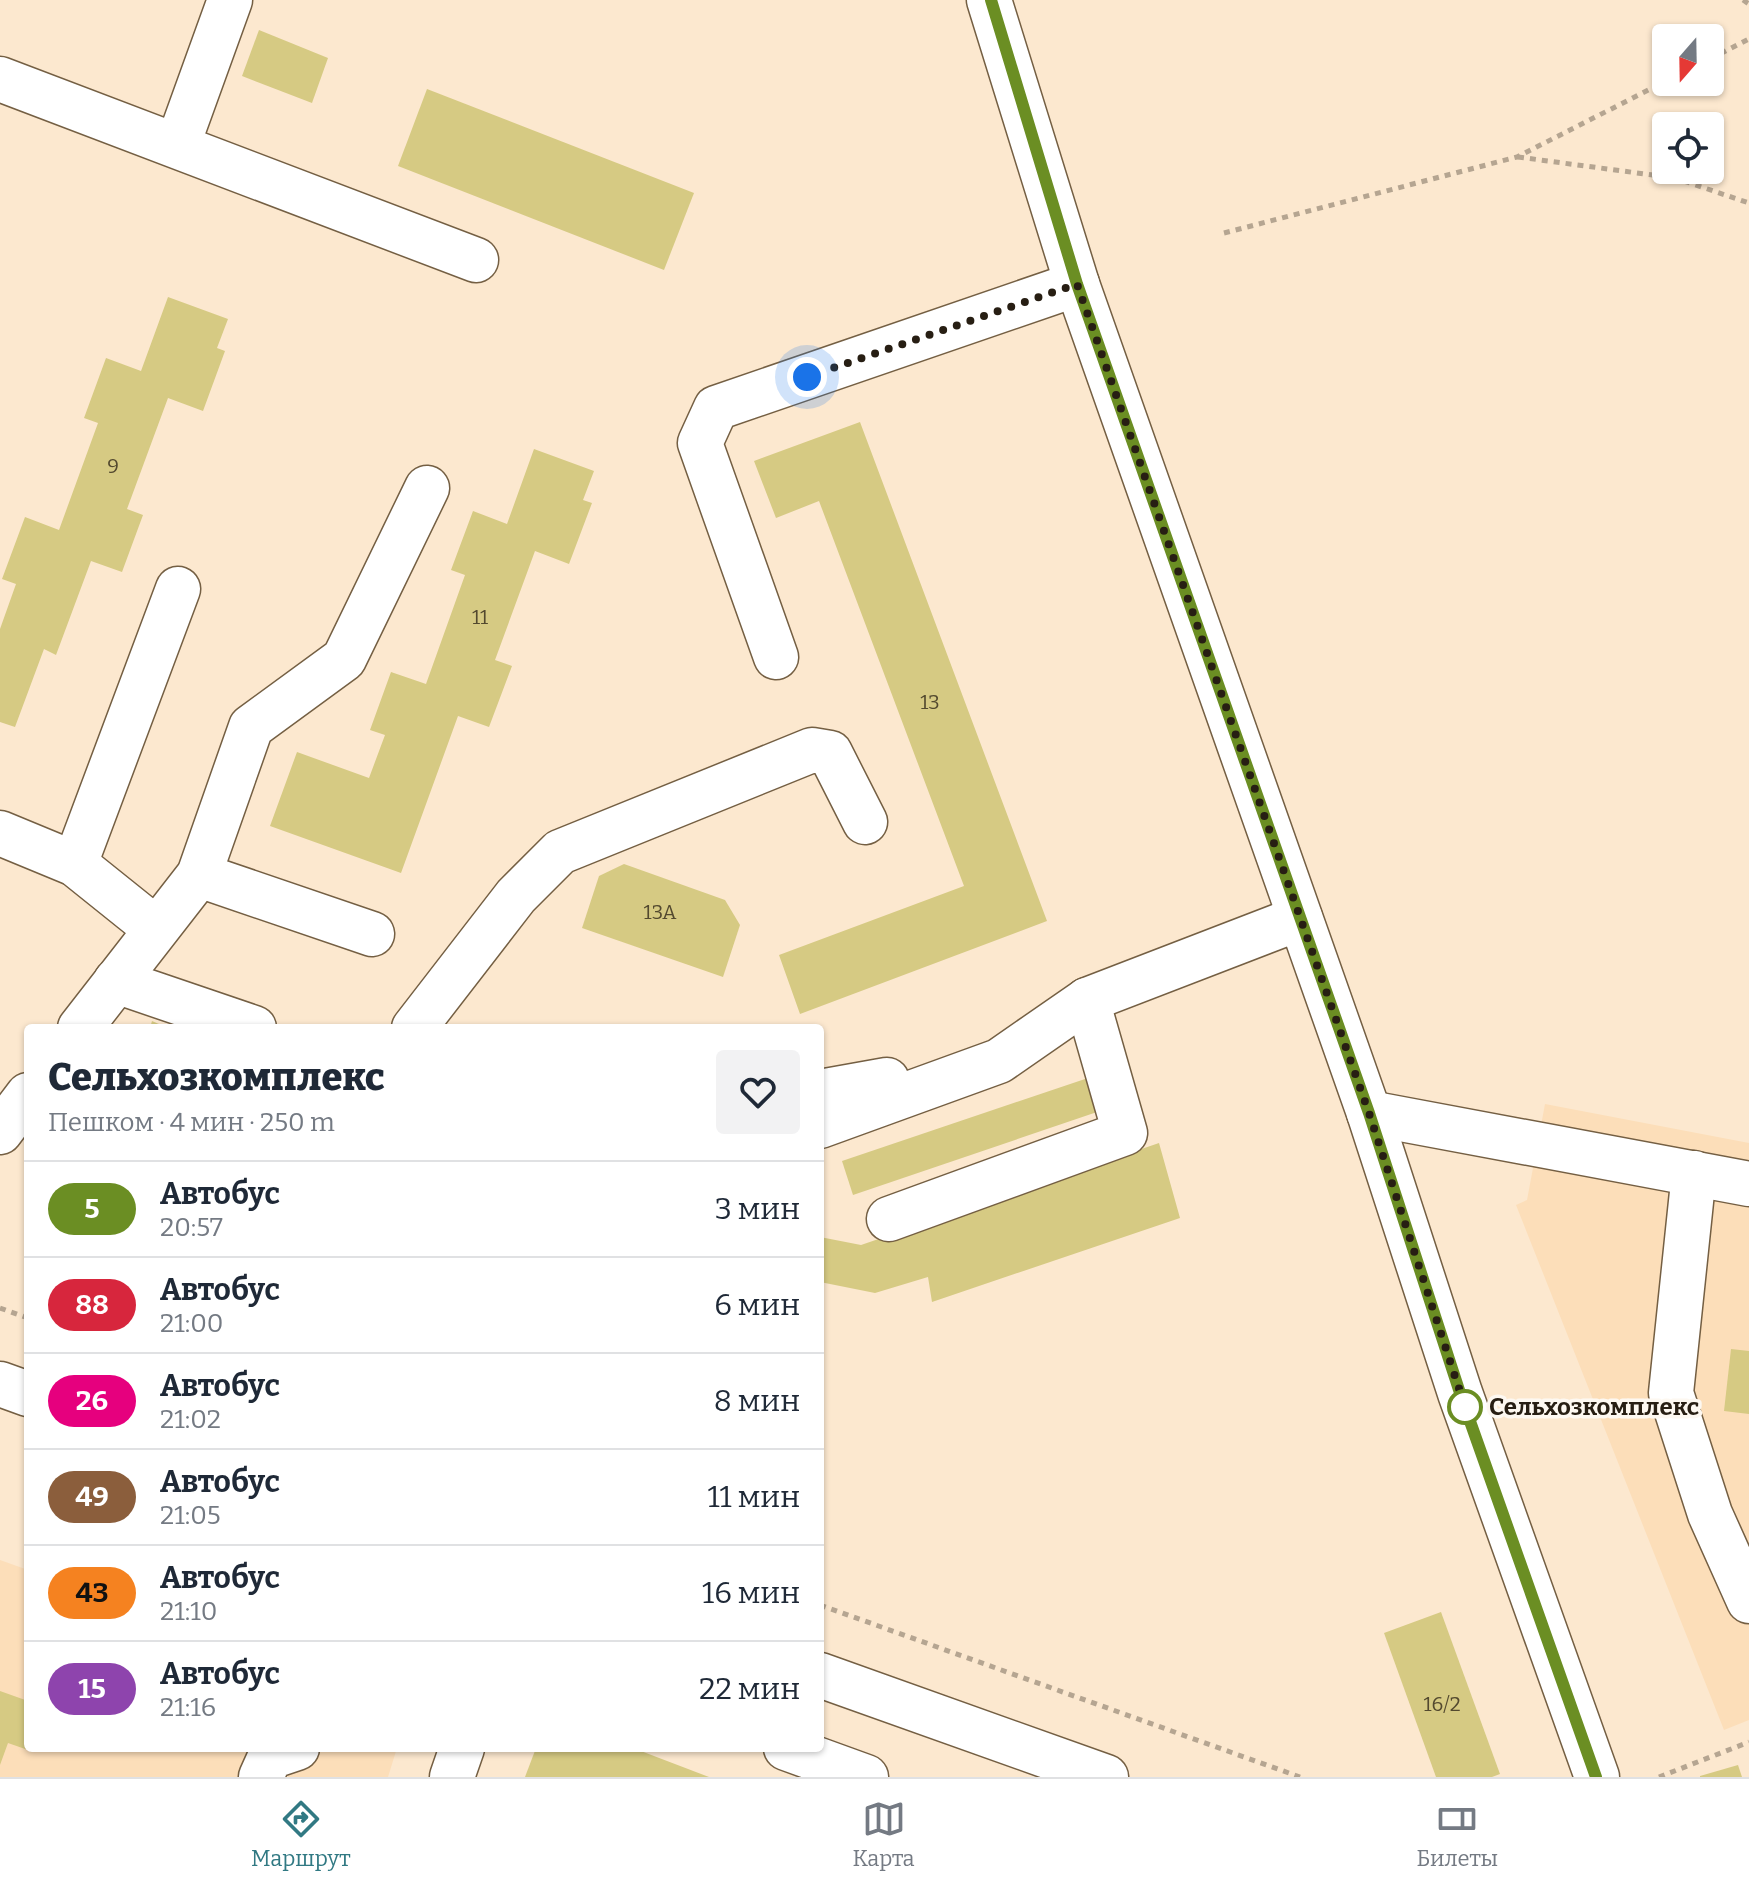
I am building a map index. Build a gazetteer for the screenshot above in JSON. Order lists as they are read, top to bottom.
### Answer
{
  "places": ["Сельхозкомплекс"],
  "lines": ["bus line 5"],
  "house_numbers": [
    "9",
    "11",
    "13",
    "13А",
    "16/2"
  ],
  "north": "bottom",
  "page": {
    "heading": ["Сельхозкомплекс", "Пешком · 4 мин · 250 m"],
    "list": [
      {
        "mark": "5",
        "name": "Автобус",
        "note": "20:57",
        "value": "3 мин"
      },
      {
        "mark": "88",
        "name": "Автобус",
        "note": "21:00",
        "value": "6 мин"
      },
      {
        "mark": "26",
        "name": "Автобус",
        "note": "21:02",
        "value": "8 мин"
      },
      {
        "mark": "49",
        "name": "Автобус",
        "note": "21:05",
        "value": "11 мин"
      },
      {
        "mark": "43",
        "name": "Автобус",
        "note": "21:10",
        "value": "16 мин"
      },
      {
        "mark": "15",
        "name": "Автобус",
        "note": "21:16",
        "value": "22 мин"
      }
    ],
    "tabs": ["Маршрут", "Карта", "Билеты"]
  }
}
